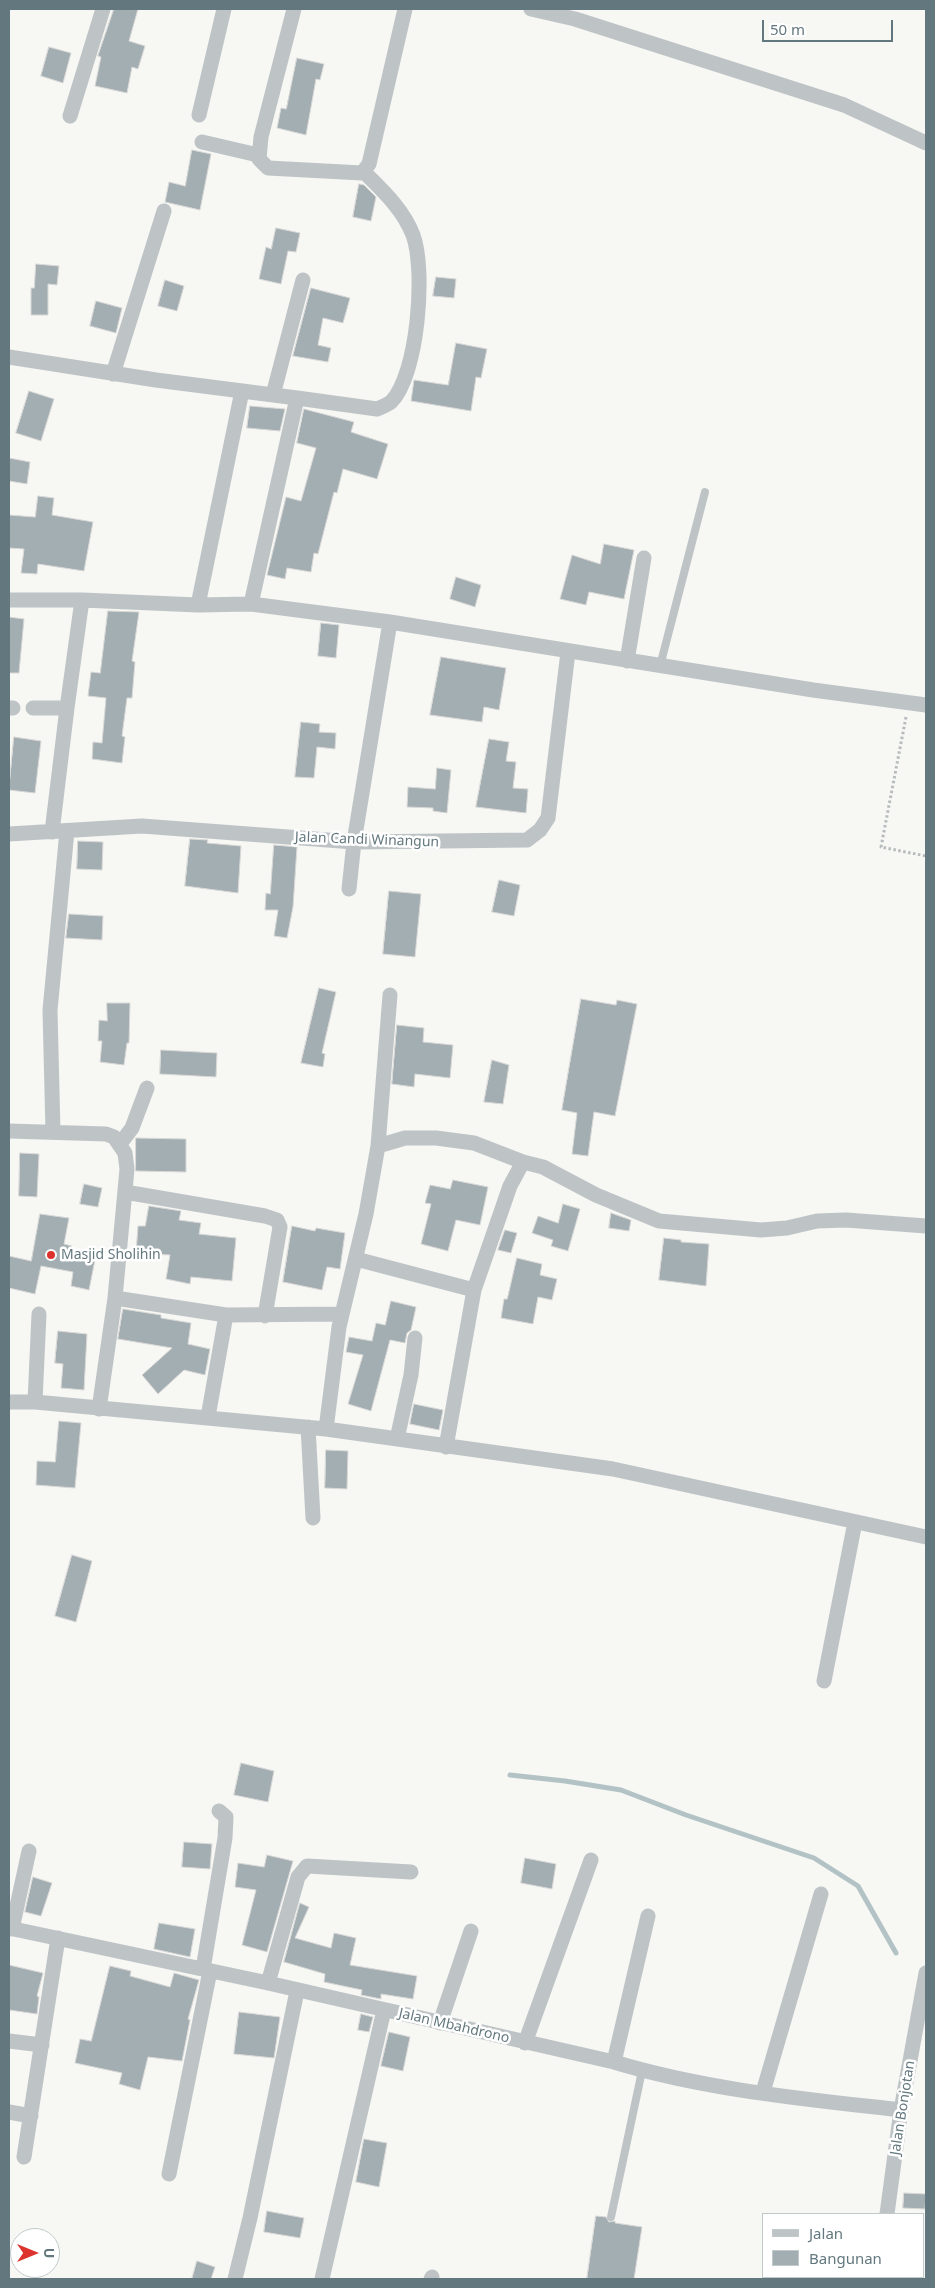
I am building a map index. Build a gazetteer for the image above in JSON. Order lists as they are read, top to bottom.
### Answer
{
  "streets": {
    "street": ["Jalan Candi Winangun", "Jalan Mbahdrono", "Jalan Bonjotan"]
  },
  "crossings": [
    ["Jalan Mbahdrono", "Jalan Bonjotan"]
  ],
  "places": ["Masjid Sholihin"],
  "legend": ["Jalan", "Bangunan"],
  "scale_bar": "50 m",
  "north": "right"
}
